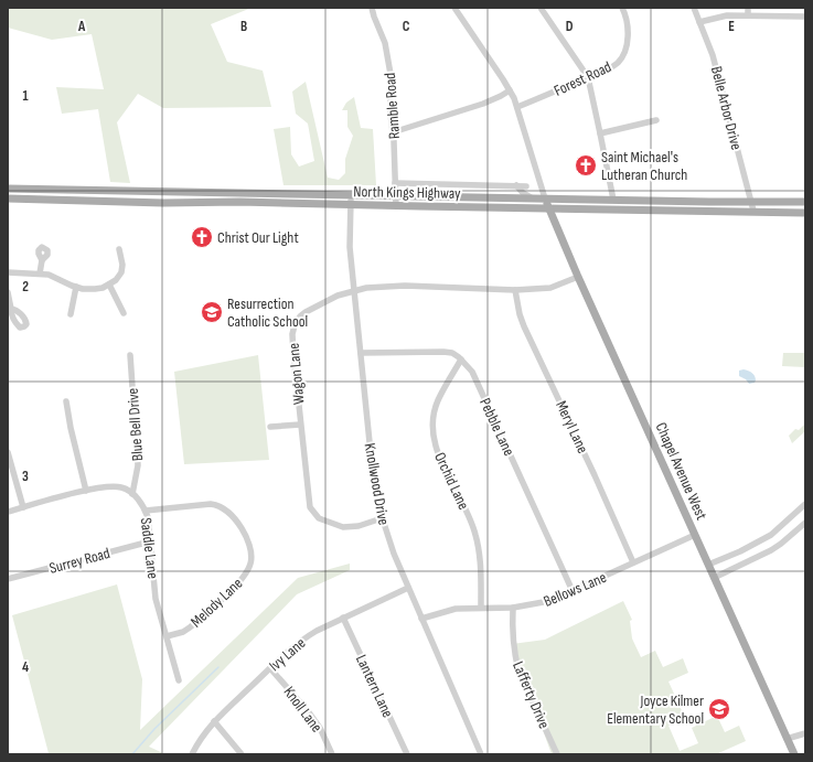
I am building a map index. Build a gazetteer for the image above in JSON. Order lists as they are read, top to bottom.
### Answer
{
  "streets": {
    "main road": ["North Kings Highway", "Chapel Avenue West"],
    "street": [
      "Forest Road",
      "Ramble Road",
      "Belle Arbor Drive",
      "Wagon Lane",
      "Blue Bell Drive",
      "Pebble Lane",
      "Meryl Lane",
      "Orchid Lane",
      "Knollwood Drive",
      "Saddle Lane",
      "Surrey Road",
      "Bellows Lane",
      "Melody Lane",
      "Ivy Lane",
      "Lantern Lane",
      "Lafferty Drive",
      "Knoll Lane"
    ]
  },
  "crossings": [
    ["Ramble Road", "North Kings Highway"],
    ["Belle Arbor Drive", "North Kings Highway"],
    ["North Kings Highway", "Chapel Avenue West"],
    ["North Kings Highway", "Knollwood Drive"],
    ["Wagon Lane", "Meryl Lane"],
    ["Wagon Lane", "Chapel Avenue West"],
    ["Wagon Lane", "Knollwood Drive"],
    ["Blue Bell Drive", "Saddle Lane"],
    ["Pebble Lane", "Orchid Lane"],
    ["Pebble Lane", "Bellows Lane"],
    ["Meryl Lane", "Bellows Lane"],
    ["Chapel Avenue West", "Bellows Lane"],
    ["Orchid Lane", "Bellows Lane"],
    ["Knollwood Drive", "Bellows Lane"],
    ["Knollwood Drive", "Ivy Lane"],
    ["Saddle Lane", "Surrey Road"],
    ["Saddle Lane", "Melody Lane"],
    ["Bellows Lane", "Lafferty Drive"],
    ["Ivy Lane", "Lantern Lane"],
    ["Ivy Lane", "Knoll Lane"]
  ],
  "places": {
    "church": ["Saint Michael's Lutheran Church", "Christ Our Light"],
    "school or university": ["Resurrection Catholic School", "Joyce Kilmer Elementary School"]
  },
  "grid": {
    "columns": [
      "A",
      "B",
      "C",
      "D",
      "E"
    ],
    "rows": [
      "1",
      "2",
      "3",
      "4"
    ]
  }
}
